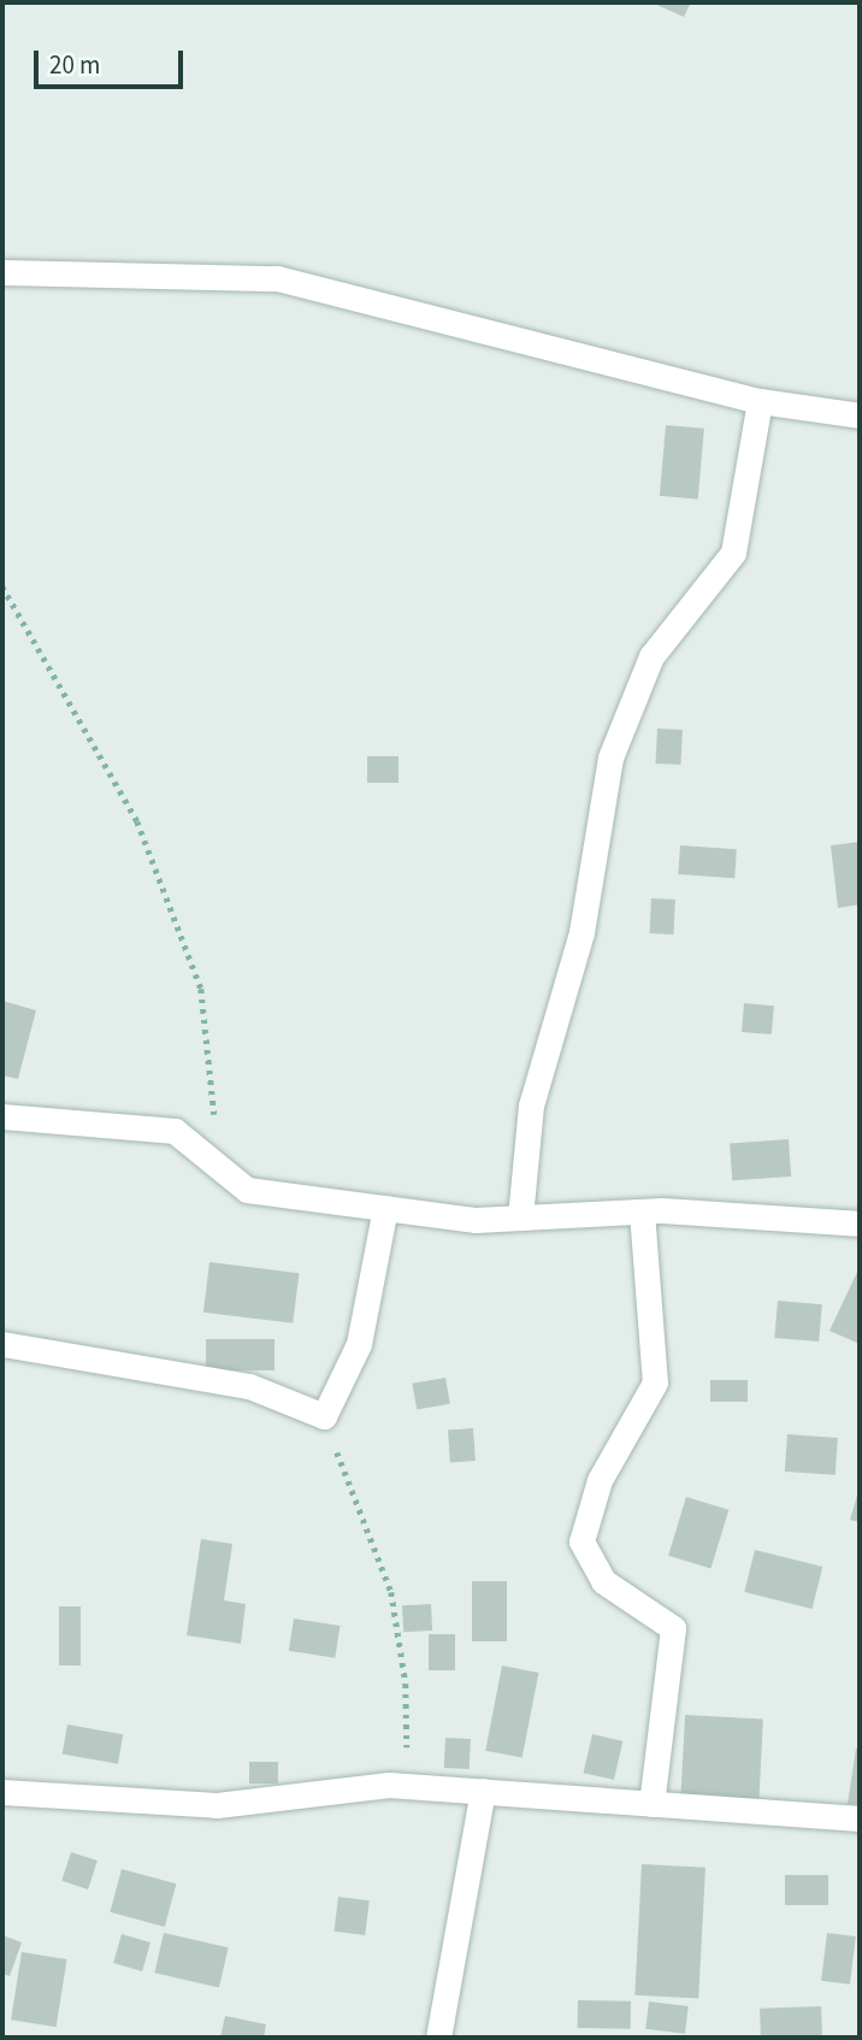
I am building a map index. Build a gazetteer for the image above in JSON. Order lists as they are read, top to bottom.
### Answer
{
  "scale_bar": "20 m"
}
